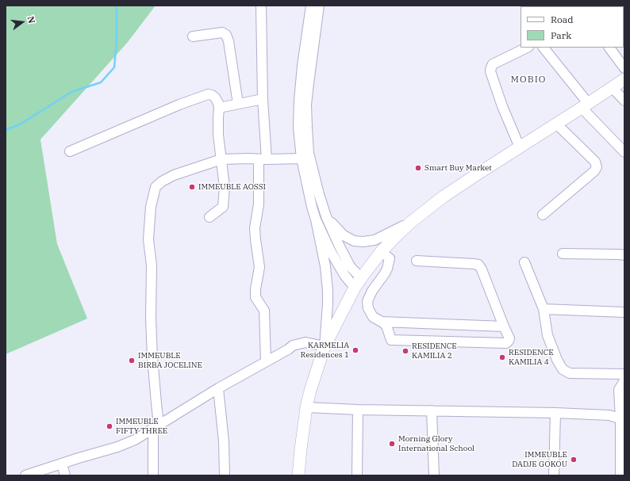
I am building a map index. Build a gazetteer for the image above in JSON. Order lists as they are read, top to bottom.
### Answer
{
  "districts": ["MOBIO"],
  "places": [
    "Smart Buy Market",
    "IMMEUBLE AOSSI",
    "KARMELIA Residences 1",
    "RESIDENCE KAMILIA 2",
    "RESIDENCE KAMILIA 4",
    "IMMEUBLE BIRBA JOCELINE",
    "IMMEUBLE FIFTY THREE",
    "Morning Glory International School",
    "IMMEUBLE DADJE GOKOU"
  ],
  "legend": ["Road", "Park"],
  "north": "right"
}
